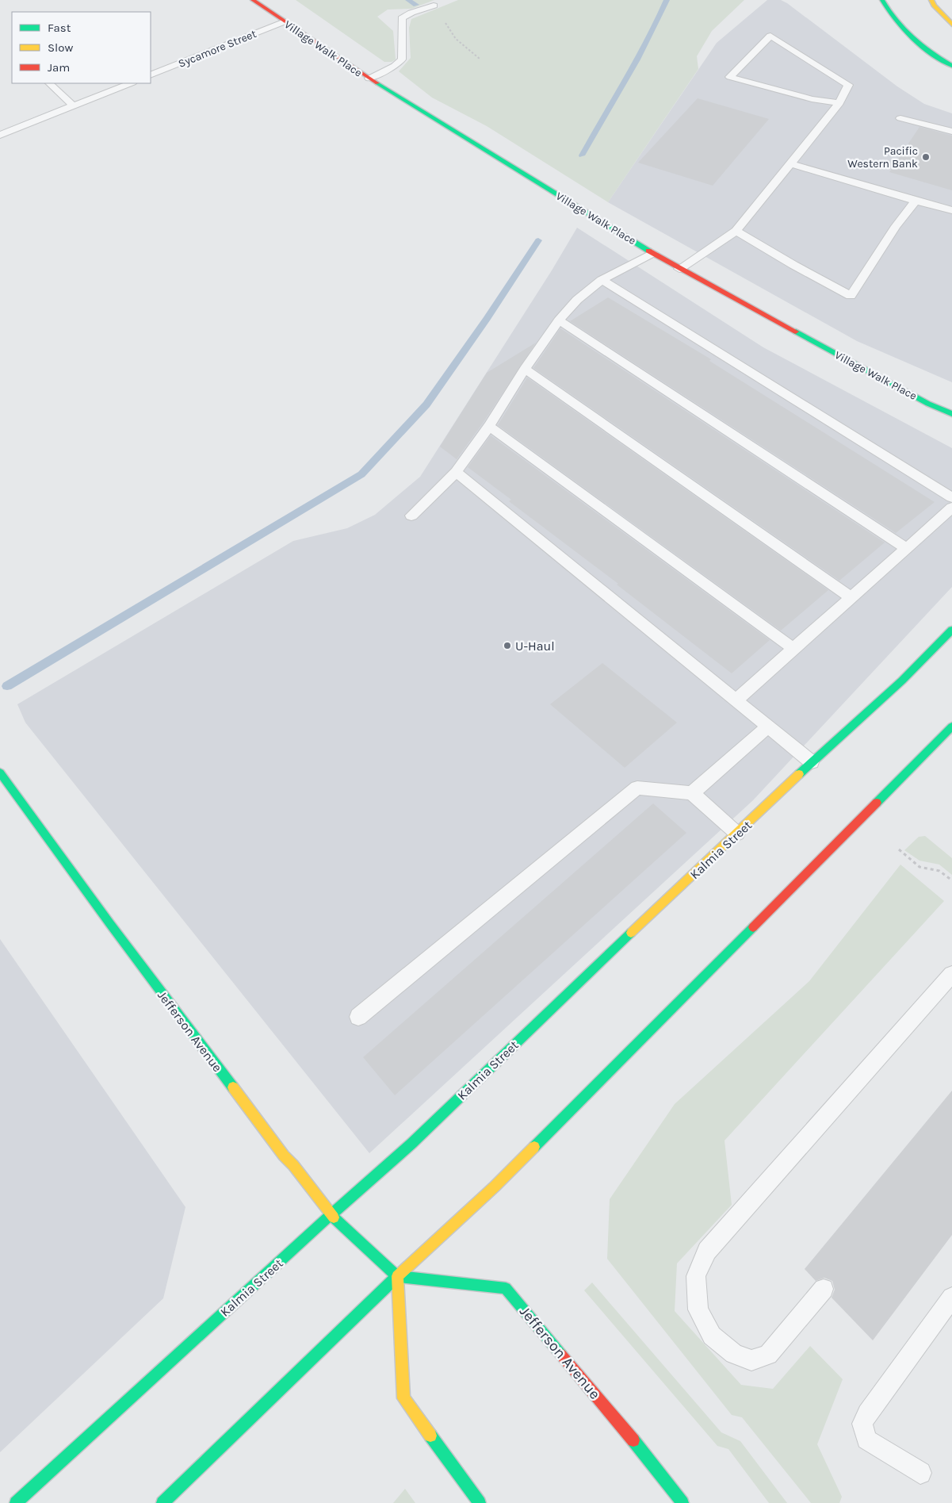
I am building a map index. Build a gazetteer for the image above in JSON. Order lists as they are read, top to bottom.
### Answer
{
  "streets": {
    "main road": ["Village Walk Place", "Kalmia Street", "Jefferson Avenue"],
    "lane": ["Sycamore Street"]
  },
  "crossings": [
    ["Sycamore Street", "Village Walk Place"],
    ["Kalmia Street", "Jefferson Avenue"]
  ],
  "places": ["Pacific Western Bank", "U-Haul"],
  "legend": ["Fast", "Slow", "Jam"]
}
